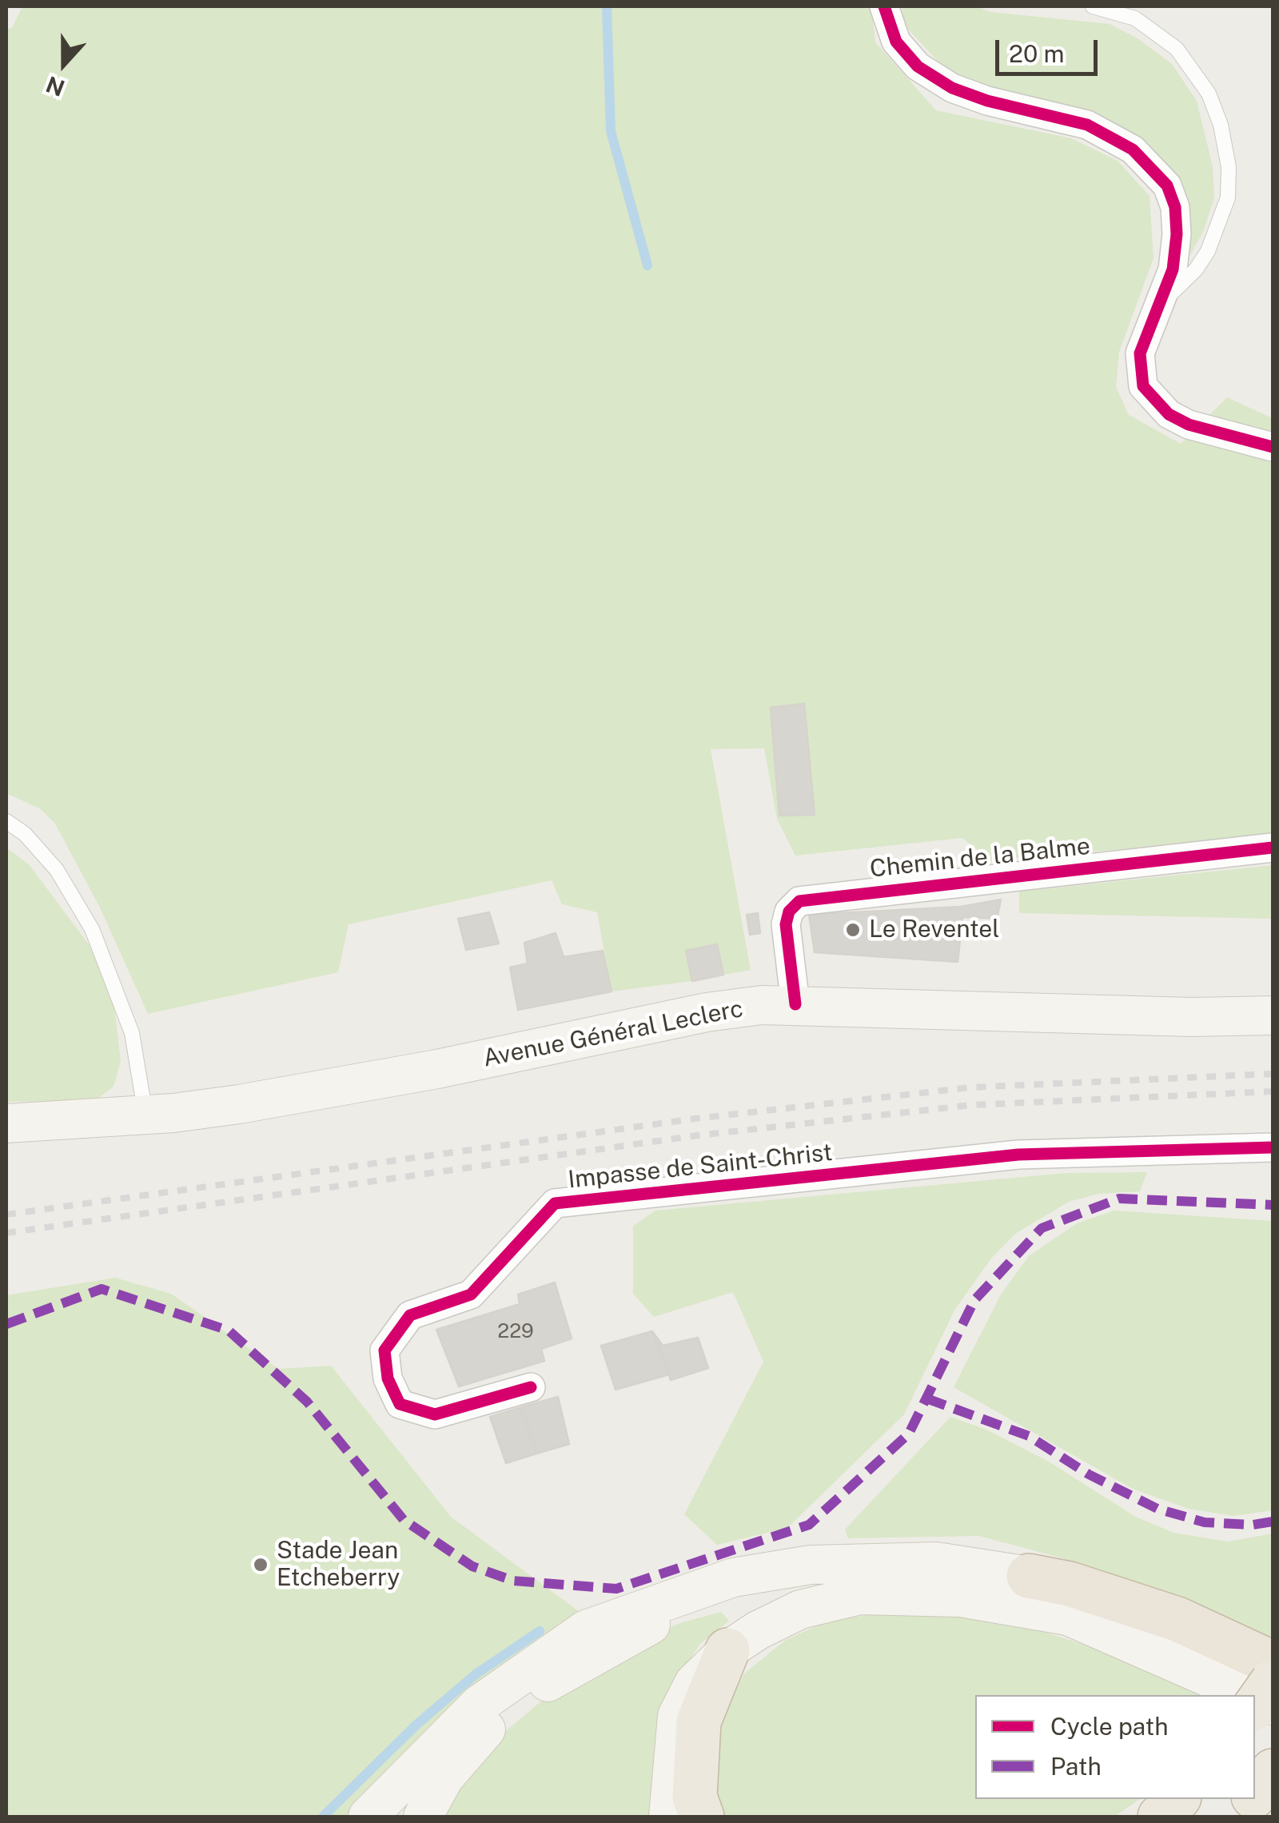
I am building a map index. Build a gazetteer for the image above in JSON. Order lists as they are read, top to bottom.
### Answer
{
  "streets": {
    "main road": ["Avenue Général Leclerc"],
    "street": ["Chemin de la Balme", "Impasse de Saint-Christ"]
  },
  "crossings": [
    ["Chemin de la Balme", "Avenue Général Leclerc"]
  ],
  "places": ["Le Reventel", "Stade Jean Etcheberry"],
  "house_numbers": ["229"],
  "legend": ["Cycle path", "Path"],
  "scale_bar": "20 m",
  "north": "bottom"
}
